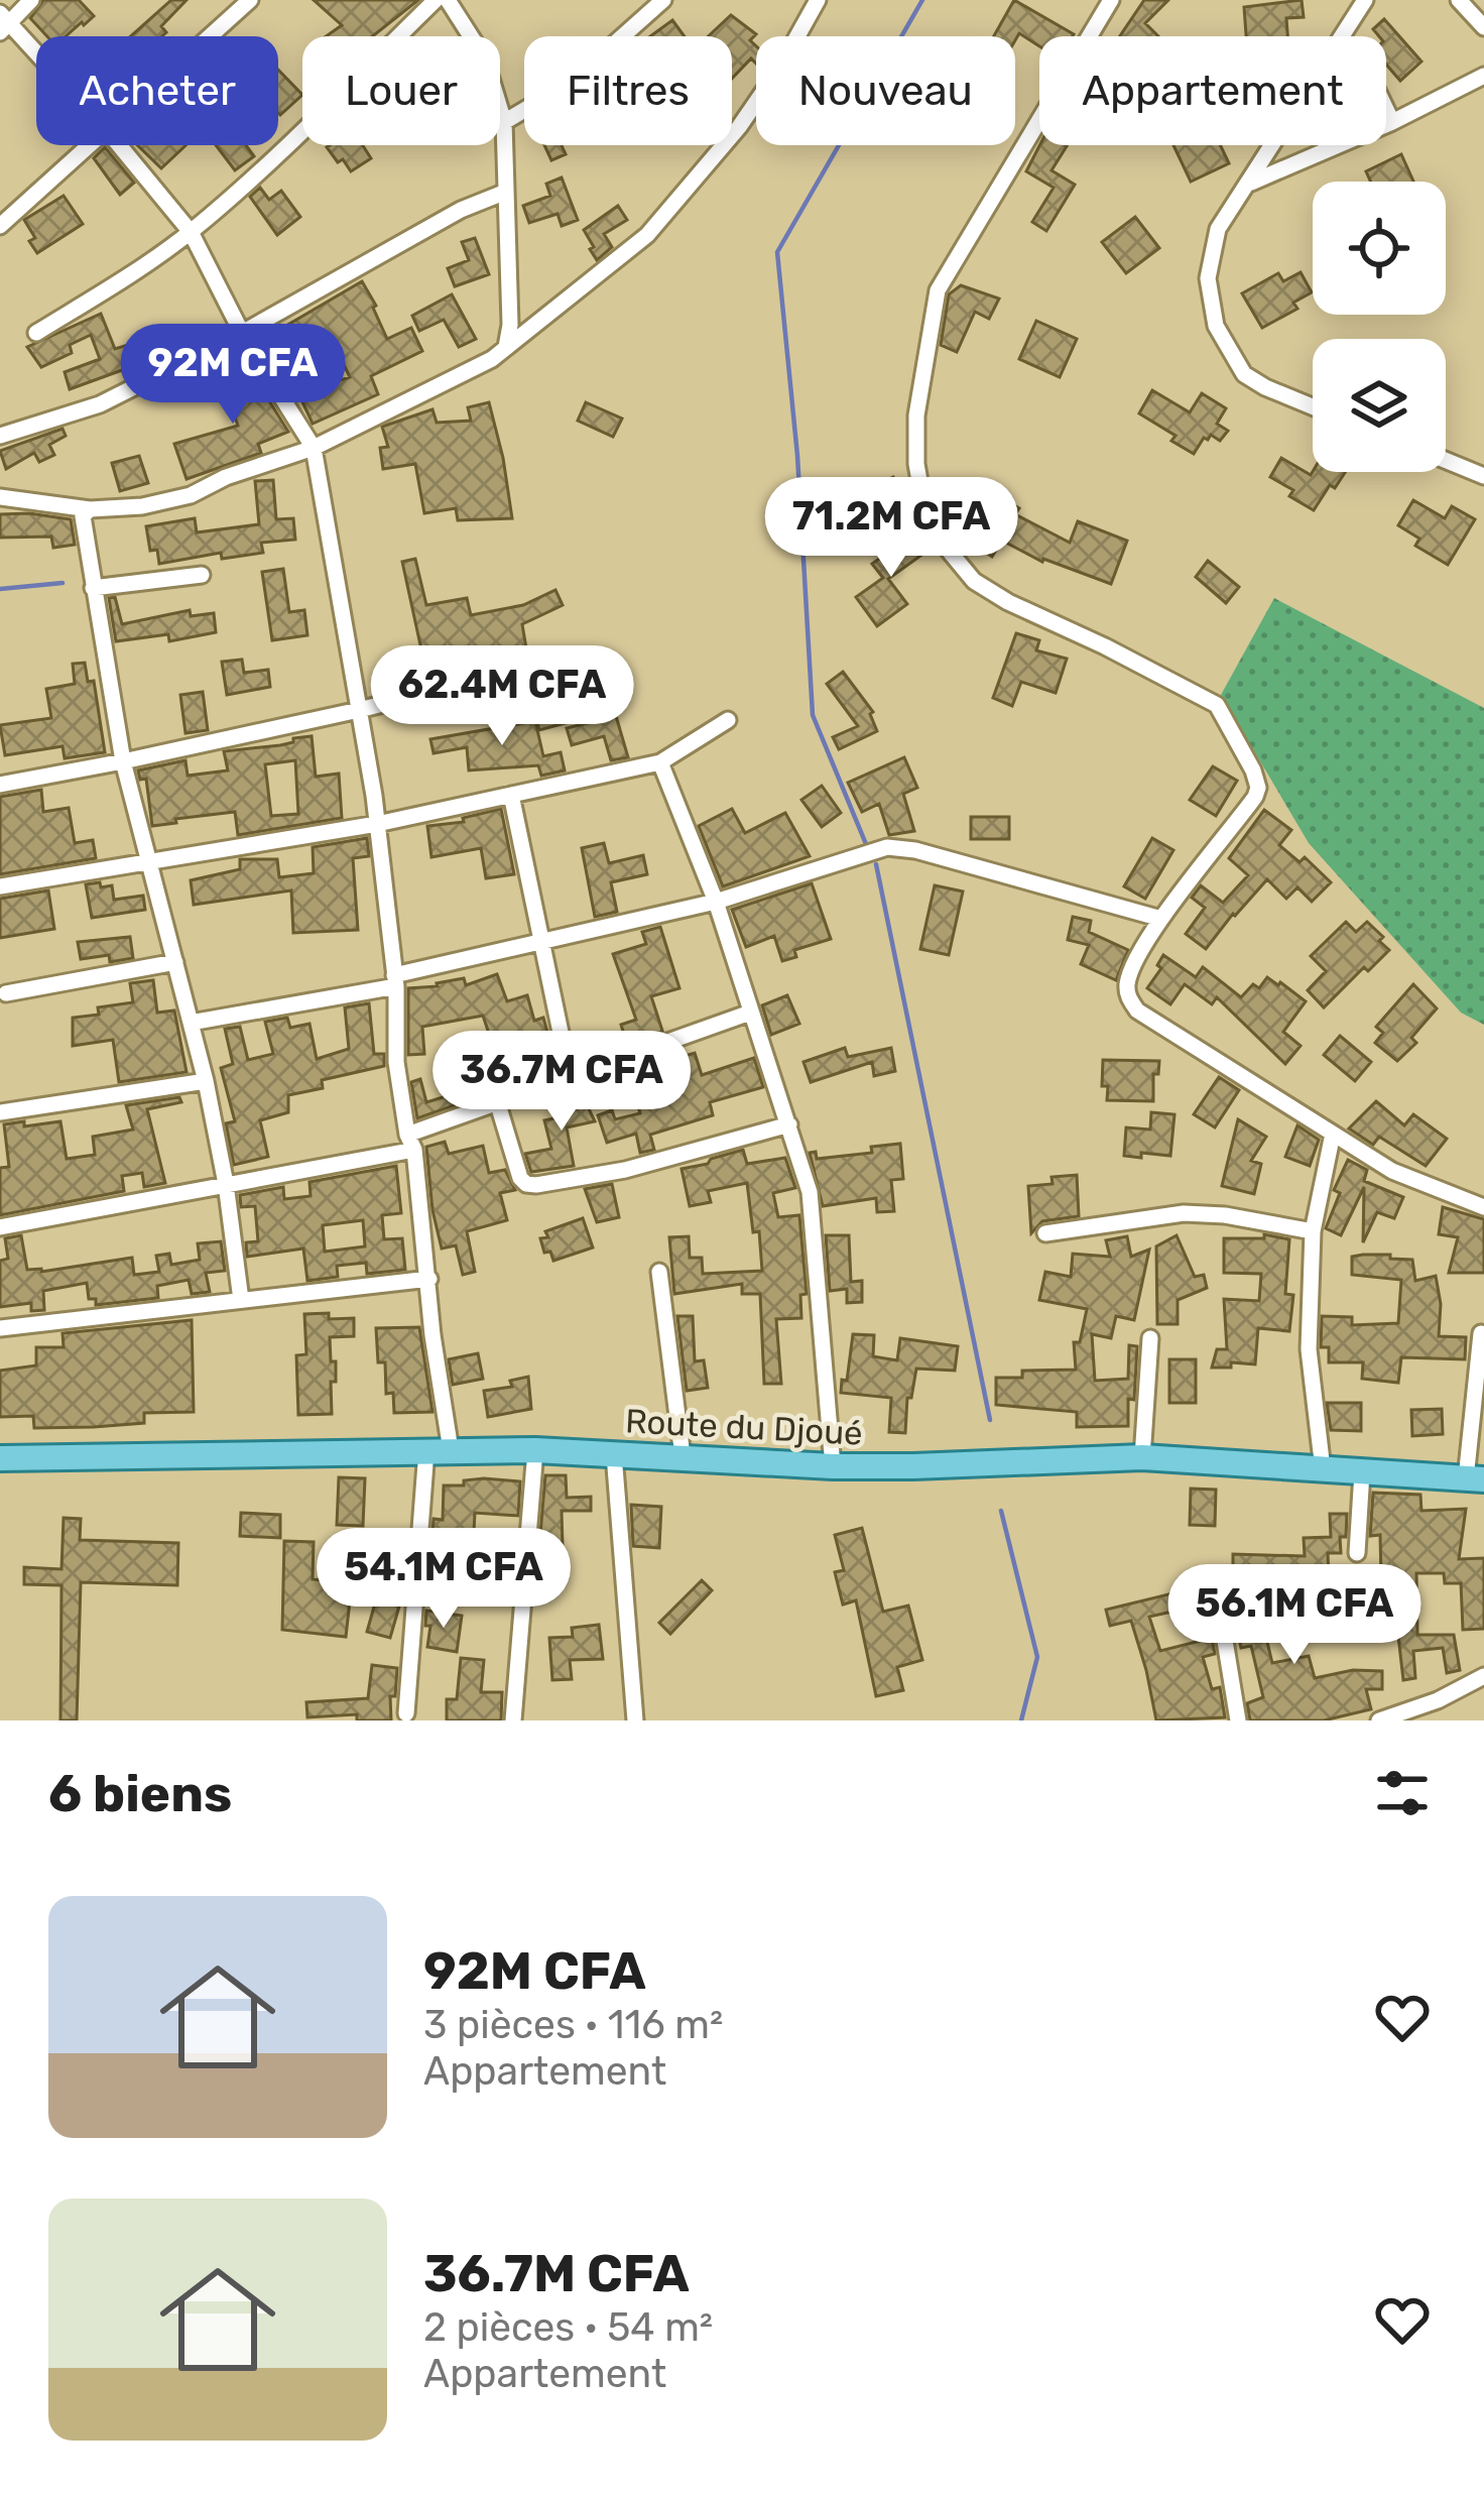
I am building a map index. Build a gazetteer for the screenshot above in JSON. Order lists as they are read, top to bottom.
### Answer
{
  "streets": {
    "main road": ["Route du Djoué"]
  },
  "page": {
    "chip": [
      "Acheter",
      "Louer",
      "Filtres",
      "Nouveau",
      "Appartement"
    ],
    "price": [
      "92M CFA",
      "71.2M CFA",
      "62.4M CFA",
      "36.7M CFA",
      "54.1M CFA",
      "56.1M CFA"
    ],
    "heading": "6 biens",
    "list": [
      {
        "name": "92M CFA",
        "note": "3 pièces · 116 m² · Appartement"
      },
      {
        "name": "36.7M CFA",
        "note": "2 pièces · 54 m² · Appartement"
      }
    ]
  }
}
